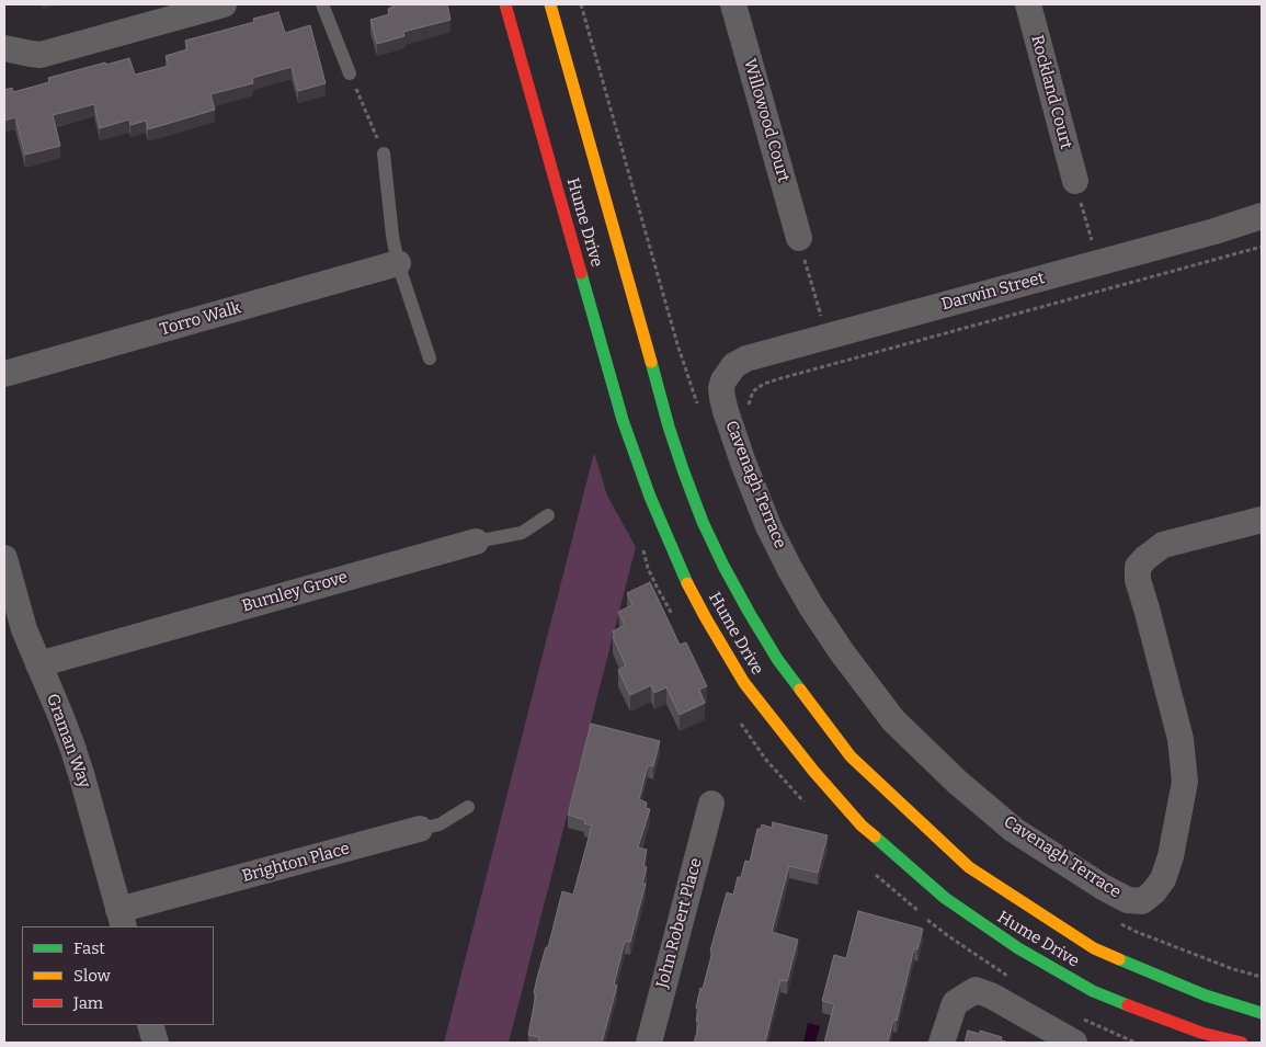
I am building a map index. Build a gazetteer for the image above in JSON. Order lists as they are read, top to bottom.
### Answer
{
  "streets": {
    "street": [
      "Rockland Court",
      "Willowood Court",
      "Hume Drive",
      "Darwin Street",
      "Torro Walk",
      "Cavenagh Terrace",
      "Burnley Grove",
      "Graman Way",
      "Brighton Place",
      "John Robert Place"
    ]
  },
  "crossings": [
    ["Darwin Street", "Cavenagh Terrace"],
    ["Burnley Grove", "Graman Way"],
    ["Graman Way", "Brighton Place"]
  ],
  "legend": ["Fast", "Slow", "Jam"]
}
